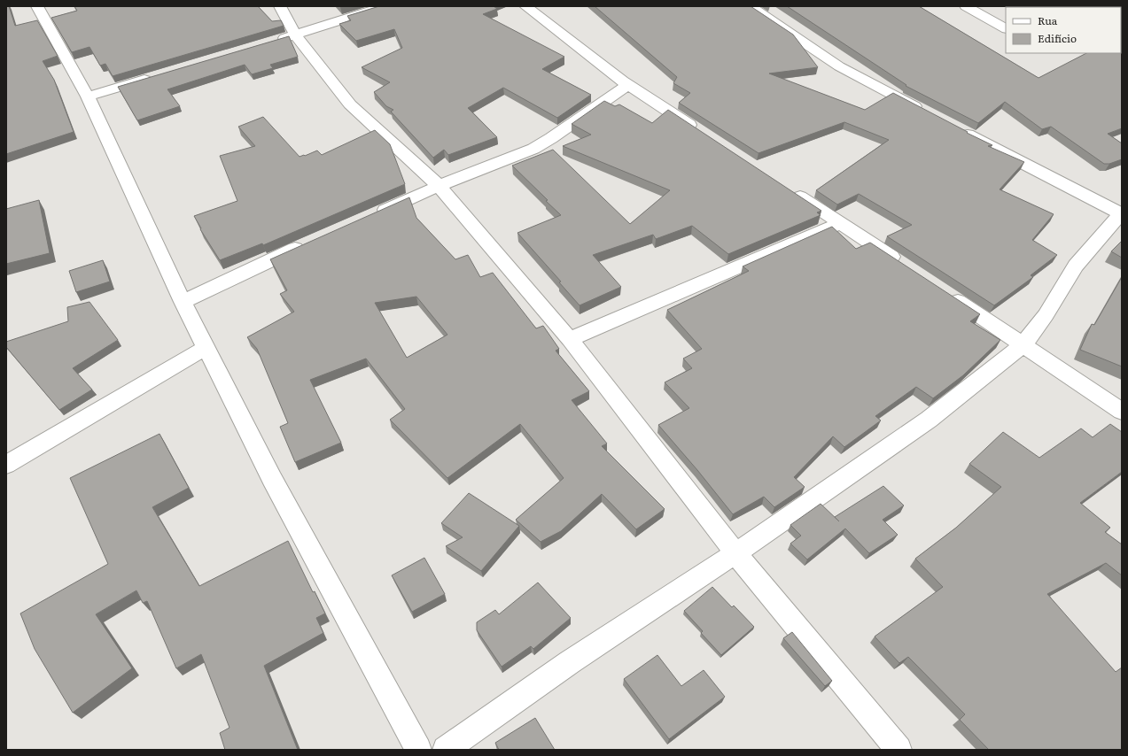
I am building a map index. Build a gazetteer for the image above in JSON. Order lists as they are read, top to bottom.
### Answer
{
  "legend": ["Rua", "Edifício"]
}
